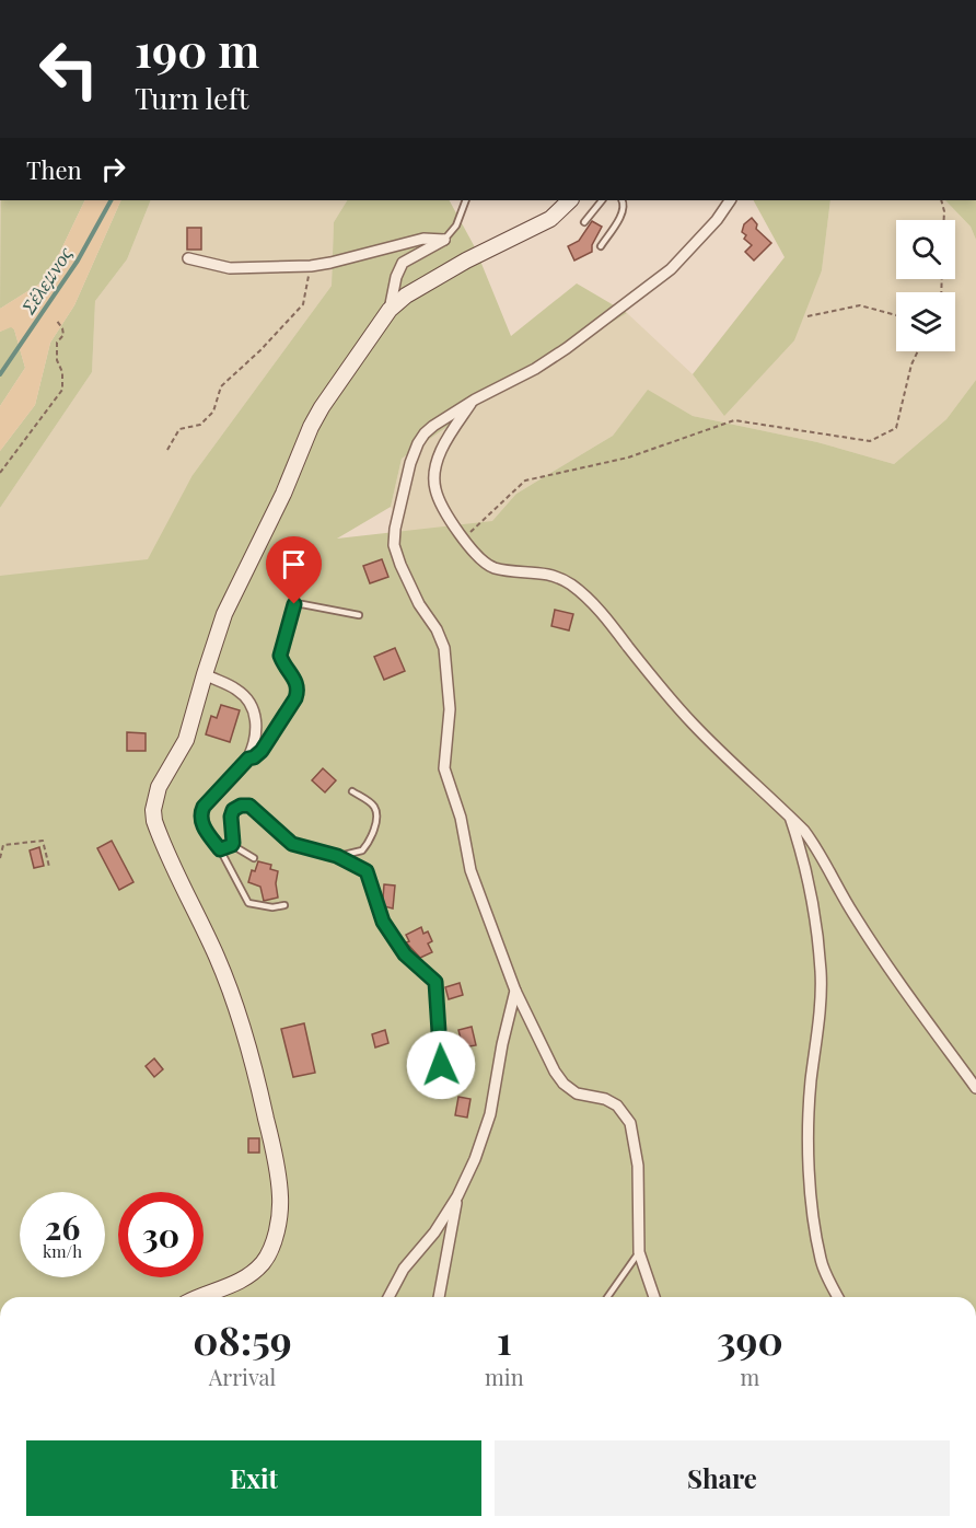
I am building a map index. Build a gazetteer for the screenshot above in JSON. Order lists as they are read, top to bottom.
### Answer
{
  "water": ["Σέλεμνος"],
  "page": {
    "turn": ["190 m", "Turn left"],
    "then": "Then",
    "speed": "26 km/h",
    "limit": "30",
    "eta": [
      "08:59",
      "Arrival",
      "1",
      "min",
      "390",
      "m"
    ],
    "buttons": ["Exit", "Share"]
  }
}
